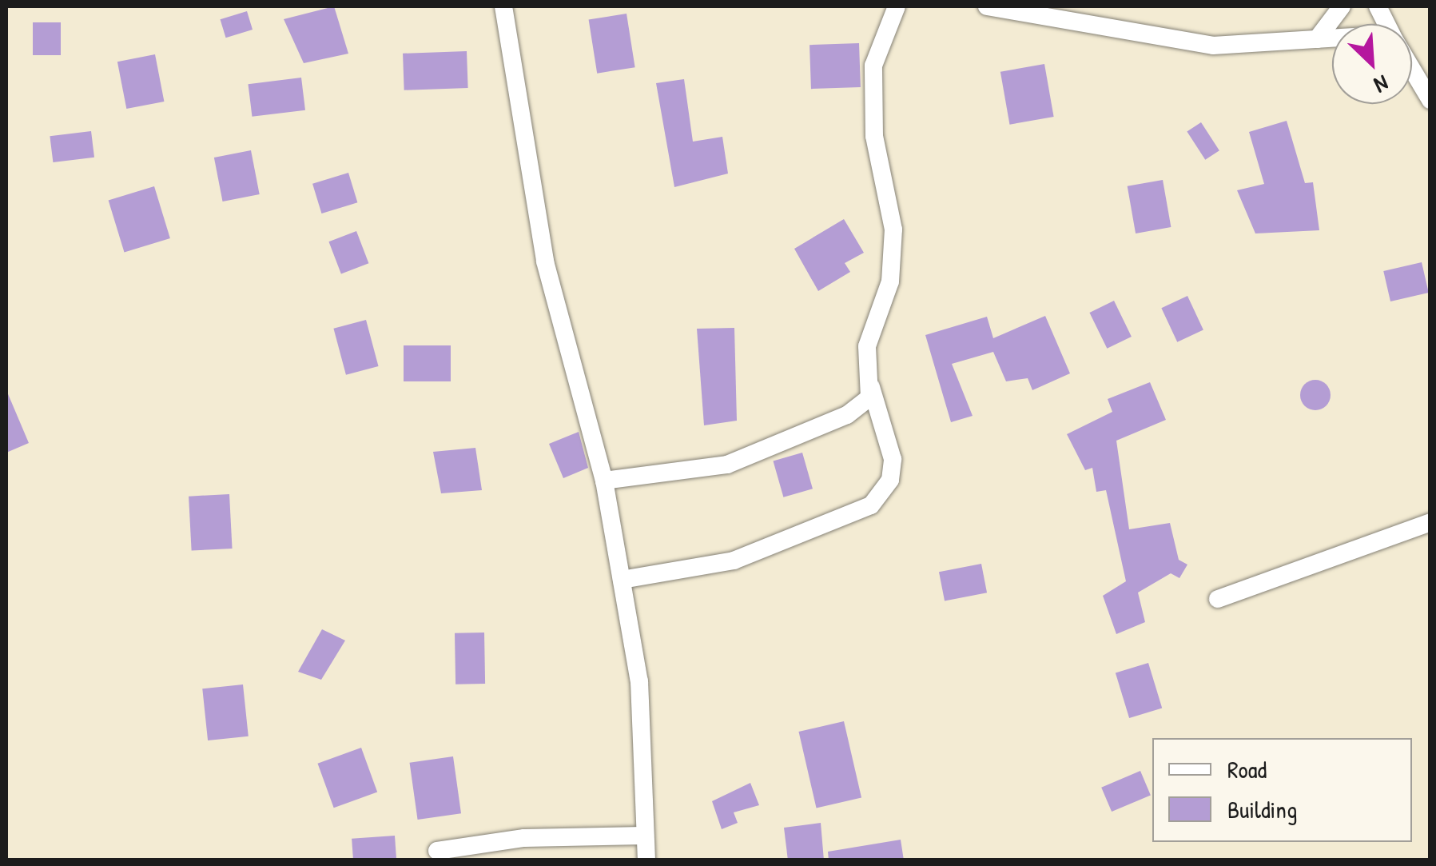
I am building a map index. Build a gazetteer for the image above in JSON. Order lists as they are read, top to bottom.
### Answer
{
  "legend": ["Road", "Building"],
  "north": "bottom right"
}
